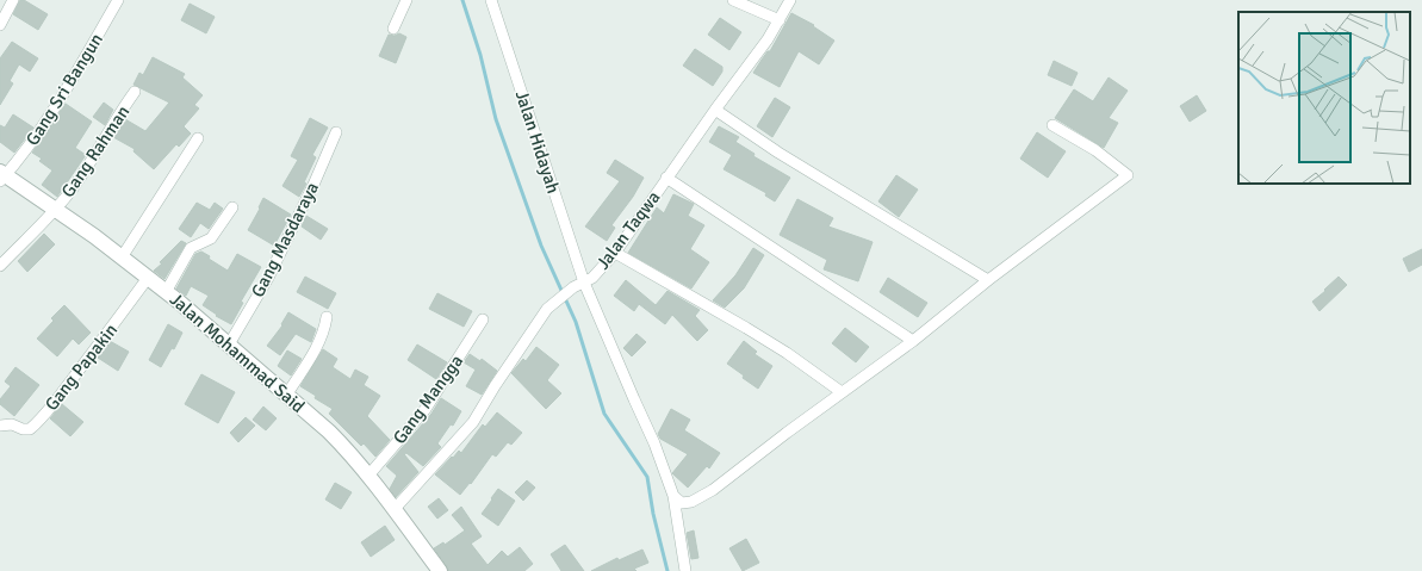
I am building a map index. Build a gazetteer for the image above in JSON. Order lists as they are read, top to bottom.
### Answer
{
  "streets": {
    "street": [
      "Gang Sri Bangun",
      "Jalan Hidayah",
      "Gang Rahman",
      "Jalan Taqwa",
      "Gang Masdaraya",
      "Jalan Mohammad Said",
      "Gang Papakin",
      "Gang Mangga"
    ]
  },
  "crossings": [
    ["Gang Sri Bangun", "Jalan Mohammad Said"],
    ["Jalan Hidayah", "Jalan Taqwa"],
    ["Gang Rahman", "Jalan Mohammad Said"],
    ["Jalan Taqwa", "Jalan Mohammad Said"],
    ["Gang Masdaraya", "Jalan Mohammad Said"],
    ["Jalan Mohammad Said", "Gang Papakin"],
    ["Jalan Mohammad Said", "Gang Mangga"]
  ]
}
